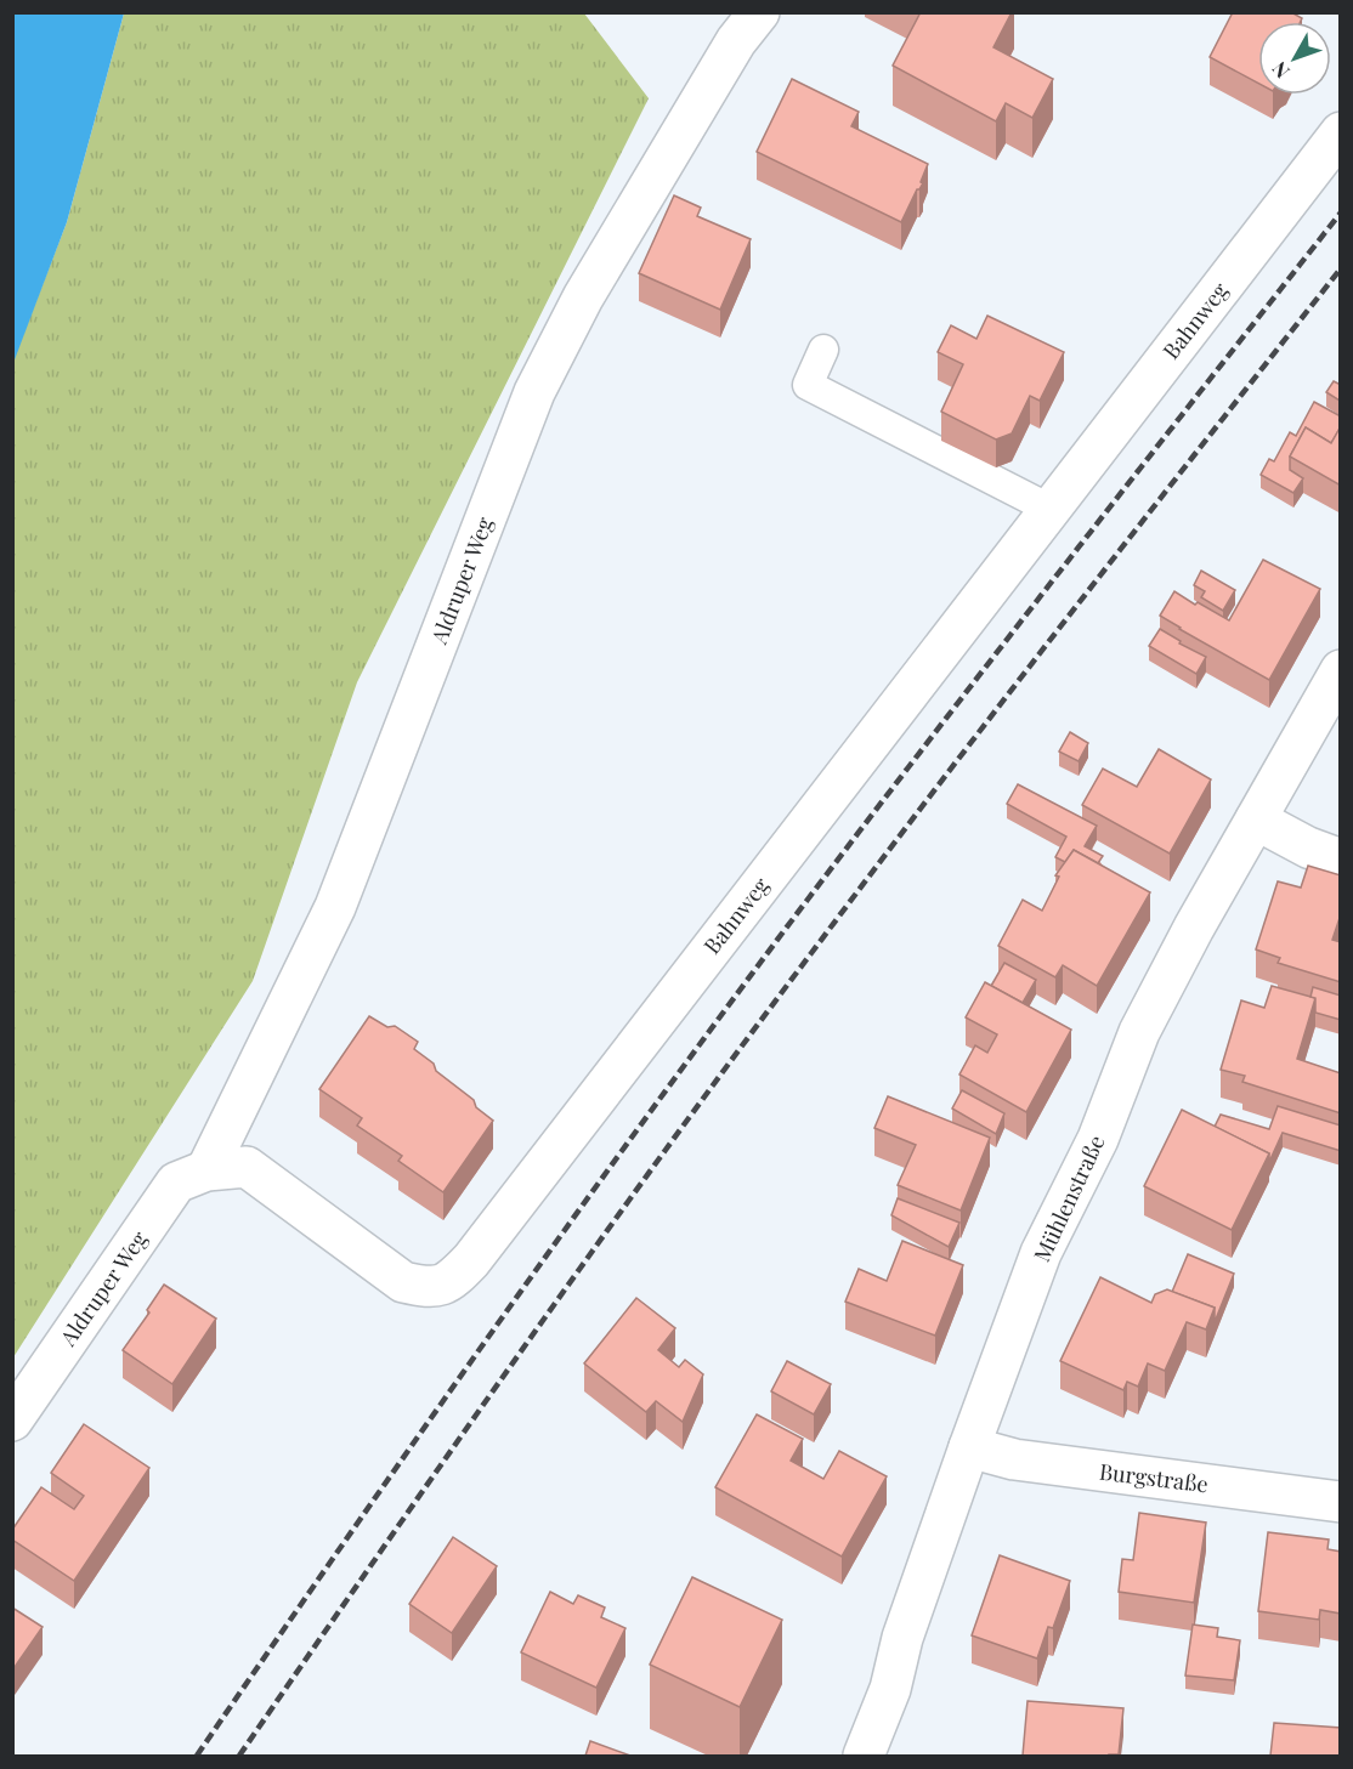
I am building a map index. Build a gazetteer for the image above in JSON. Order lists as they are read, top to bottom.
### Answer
{
  "streets": {
    "street": [
      "Bahnweg",
      "Aldruper Weg",
      "Mühlenstraße",
      "Burgstraße"
    ]
  },
  "crossings": [
    ["Bahnweg", "Aldruper Weg"],
    ["Mühlenstraße", "Burgstraße"]
  ],
  "north": "bottom left"
}
